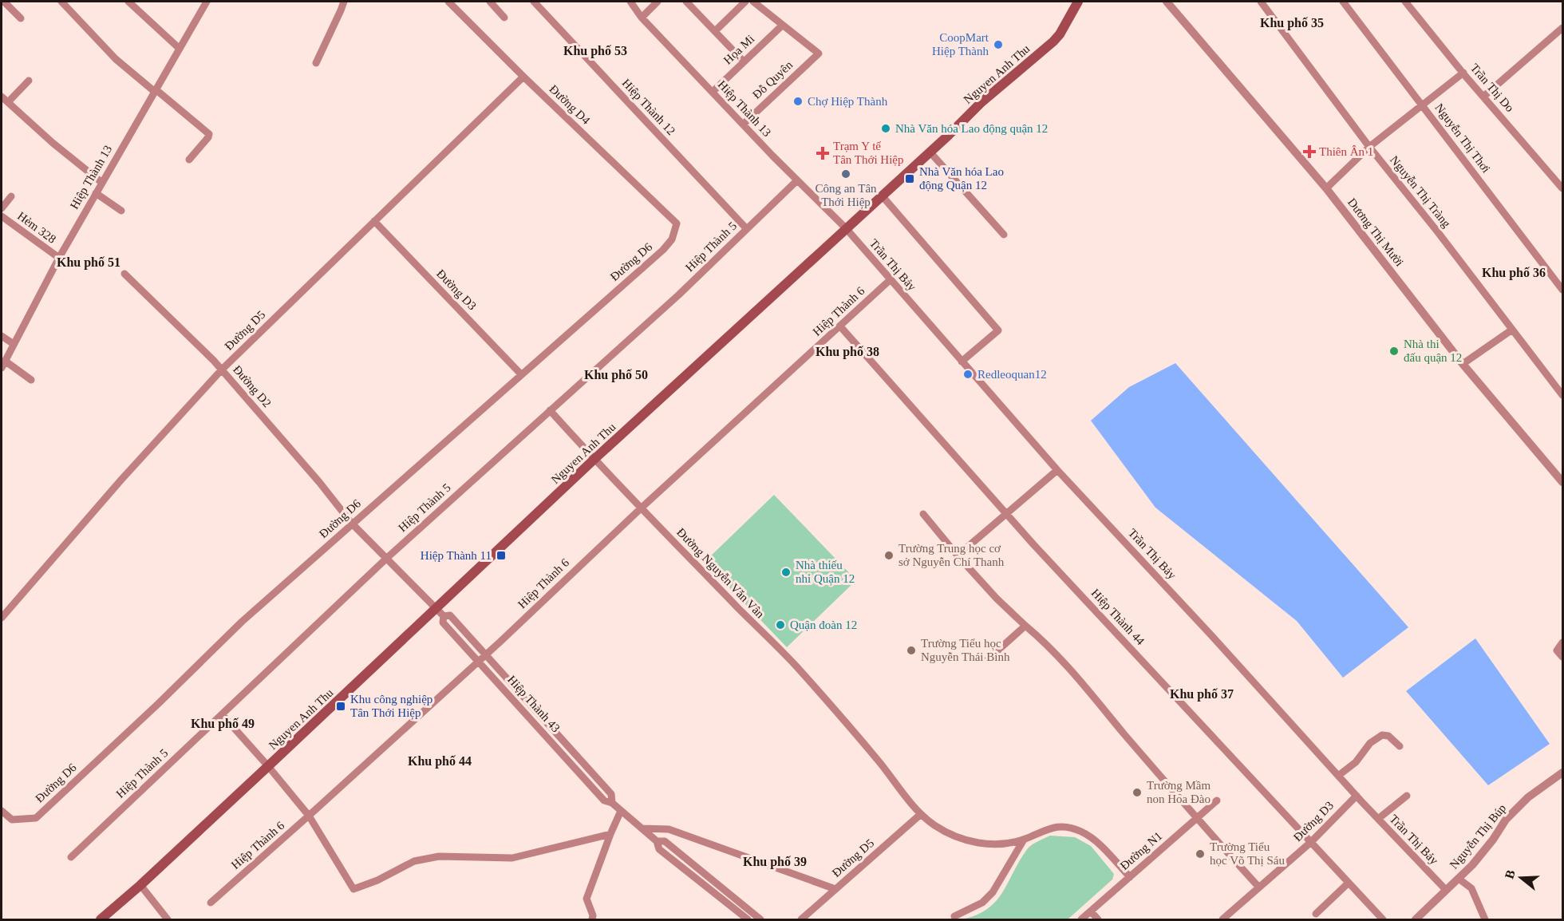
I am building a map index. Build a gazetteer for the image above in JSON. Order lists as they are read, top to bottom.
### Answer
{
  "streets": {
    "main road": ["Nguyen Anh Thu"],
    "street": [
      "Họa Mi",
      "Đỗ Quyên",
      "Trần Thị Do",
      "Đường D4",
      "Hiệp Thành 12",
      "Hiệp Thành 13",
      "Nguyễn Thị Thơi",
      "Nguyễn Thị Tràng",
      "Hẻm 328",
      "Dương Thị Mười",
      "Hiệp Thành 5",
      "Đường D6",
      "Trần Thị Bảy",
      "Đường D3",
      "Hiệp Thành 6",
      "Đường D5",
      "Đường D2",
      "Đường Nguyễn Văn Vân",
      "Hiệp Thành 44",
      "Hiệp Thành 43",
      "Nguyễn Thị Búp",
      "Đường N1"
    ]
  },
  "crossings": [
    ["Họa Mi", "Đỗ Quyên"],
    ["Họa Mi", "Hiệp Thành 13"],
    ["Nguyen Anh Thu", "Hiệp Thành 13"],
    ["Nguyen Anh Thu", "Trần Thị Bảy"],
    ["Nguyen Anh Thu", "Đường Nguyễn Văn Vân"],
    ["Nguyen Anh Thu", "Hiệp Thành 43"],
    ["Đỗ Quyên", "Hiệp Thành 13"],
    ["Đường D4", "Đường D6"],
    ["Đường D4", "Đường D5"],
    ["Hiệp Thành 12", "Hiệp Thành 5"],
    ["Hiệp Thành 13", "Hẻm 328"],
    ["Hiệp Thành 13", "Hiệp Thành 5"],
    ["Hiệp Thành 13", "Trần Thị Bảy"],
    ["Hiệp Thành 5", "Đường Nguyễn Văn Vân"],
    ["Hiệp Thành 5", "Hiệp Thành 43"],
    ["Đường D6", "Đường D3"],
    ["Đường D6", "Đường D2"],
    ["Đường D6", "Hiệp Thành 43"],
    ["Trần Thị Bảy", "Đường D3"],
    ["Trần Thị Bảy", "Hiệp Thành 6"],
    ["Trần Thị Bảy", "Nguyễn Thị Búp"],
    ["Đường D3", "Đường D5"],
    ["Đường D3", "Hiệp Thành 44"],
    ["Hiệp Thành 6", "Đường Nguyễn Văn Vân"],
    ["Hiệp Thành 6", "Hiệp Thành 44"],
    ["Hiệp Thành 6", "Hiệp Thành 43"],
    ["Đường D5", "Đường D2"],
    ["Đường D5", "Đường Nguyễn Văn Vân"],
    ["Đường D2", "Hiệp Thành 43"],
    ["Đường Nguyễn Văn Vân", "Đường N1"]
  ],
  "districts": [
    "Khu phố 35",
    "Khu phố 53",
    "Khu phố 51",
    "Khu phố 36",
    "Khu phố 38",
    "Khu phố 50",
    "Khu phố 37",
    "Khu phố 49",
    "Khu phố 44",
    "Khu phố 39"
  ],
  "places": {
    "other": [
      "CoopMart Hiệp Thành",
      "Chợ Hiệp Thành",
      "Nhà Văn hóa Lao động quận 12",
      "Công an Tân Thới Hiệp",
      "Nhà thi đấu quận 12",
      "Redleoquan12",
      "Trường Trung học cơ sở Nguyễn Chí Thanh",
      "Nhà thiếu nhi Quận 12",
      "Quận đoàn 12",
      "Trường Tiểu học Nguyễn Thái Bình",
      "Trường Mầm non Hoa Đào",
      "Trường Tiểu học Võ Thị Sáu"
    ],
    "health": ["Thiên Ân 1", "Trạm Y tế Tân Thới Hiệp"],
    "transit": ["Nhà Văn hóa Lao động Quận 12", "Hiệp Thành 11", "Khu công nghiệp Tân Thới Hiệp"]
  },
  "north": "left"
}
